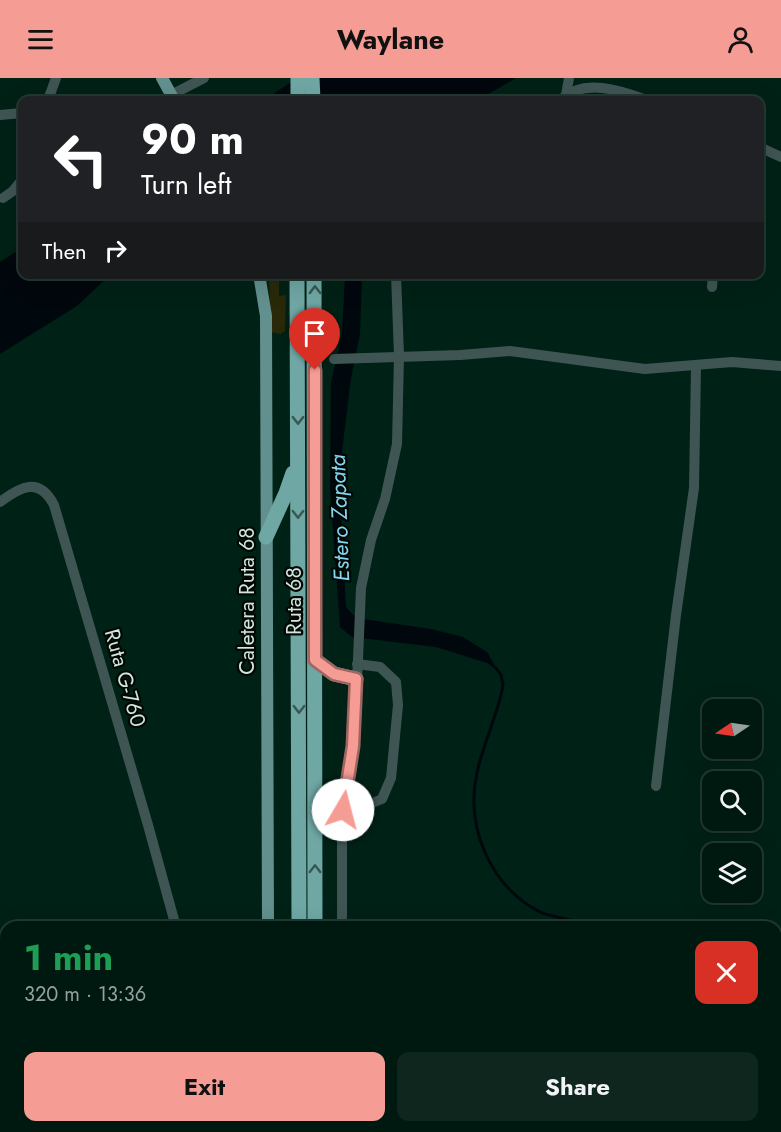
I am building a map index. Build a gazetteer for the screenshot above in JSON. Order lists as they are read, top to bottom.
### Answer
{
  "streets": {
    "highway": ["Ruta 68"],
    "main road": ["Caletera Ruta 68"],
    "street": ["Ruta G-760"]
  },
  "water": ["Estero Zapata"],
  "north": "left",
  "page": {
    "header": "Waylane",
    "turn": ["90 m", "Turn left"],
    "then": "Then",
    "heading": ["1 min", "320 m · 13:36"],
    "buttons": ["Exit", "Share"]
  }
}
